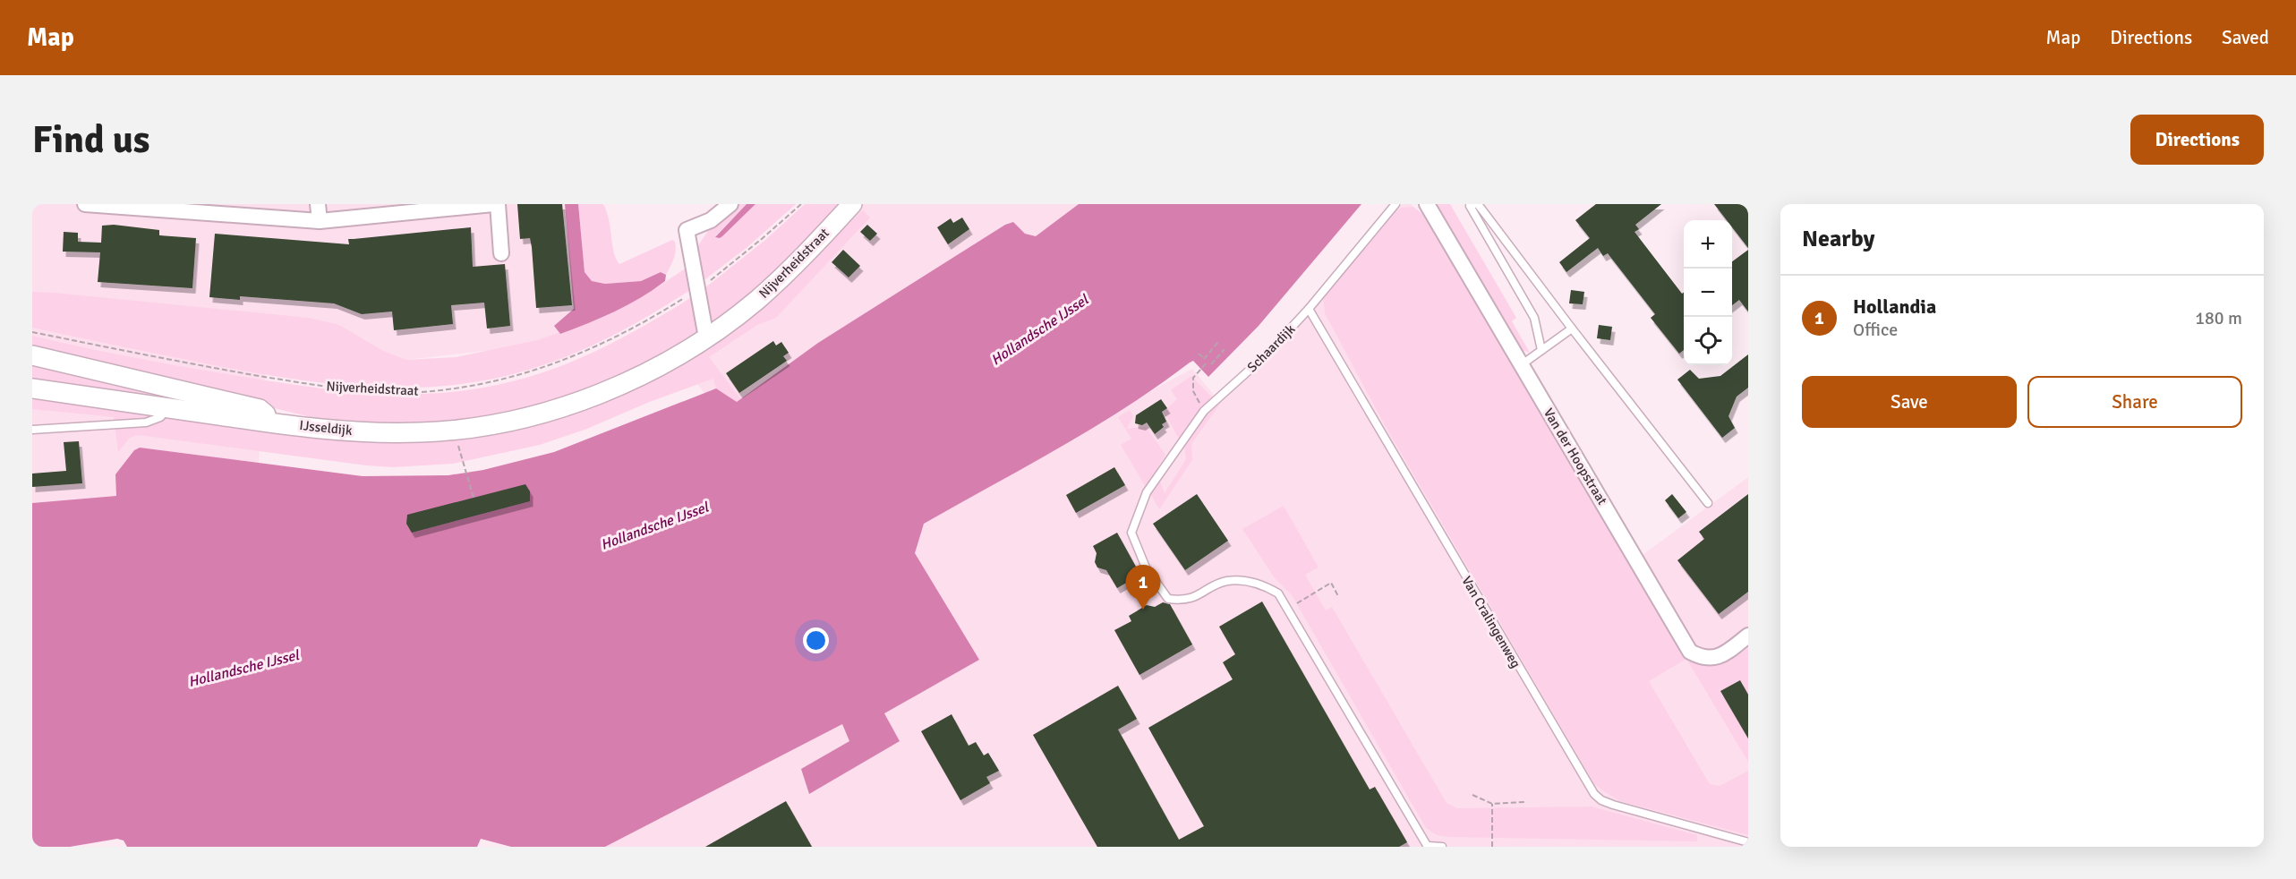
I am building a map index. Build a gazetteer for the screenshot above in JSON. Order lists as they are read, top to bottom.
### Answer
{
  "streets": {
    "street": ["Nijverheidstraat", "IJsseldijk", "Van der Hoopstraat"],
    "lane": ["Schaardijk", "Van Cralingenweg"]
  },
  "crossings": [
    ["Nijverheidstraat", "IJsseldijk"],
    ["Schaardijk", "Van Cralingenweg"]
  ],
  "water": ["Hollandsche IJssel"],
  "page": {
    "header": "Map",
    "nav": ["Map", "Directions", "Saved"],
    "buttons": [
      "Directions",
      ["Save", "Share"]
    ],
    "title": "Find us",
    "heading": "Nearby",
    "map_buttons": ["+", "−"],
    "list": [
      {
        "mark": "1",
        "name": "Hollandia",
        "note": "Office",
        "value": "180 m"
      }
    ],
    "pins": "1"
  }
}
